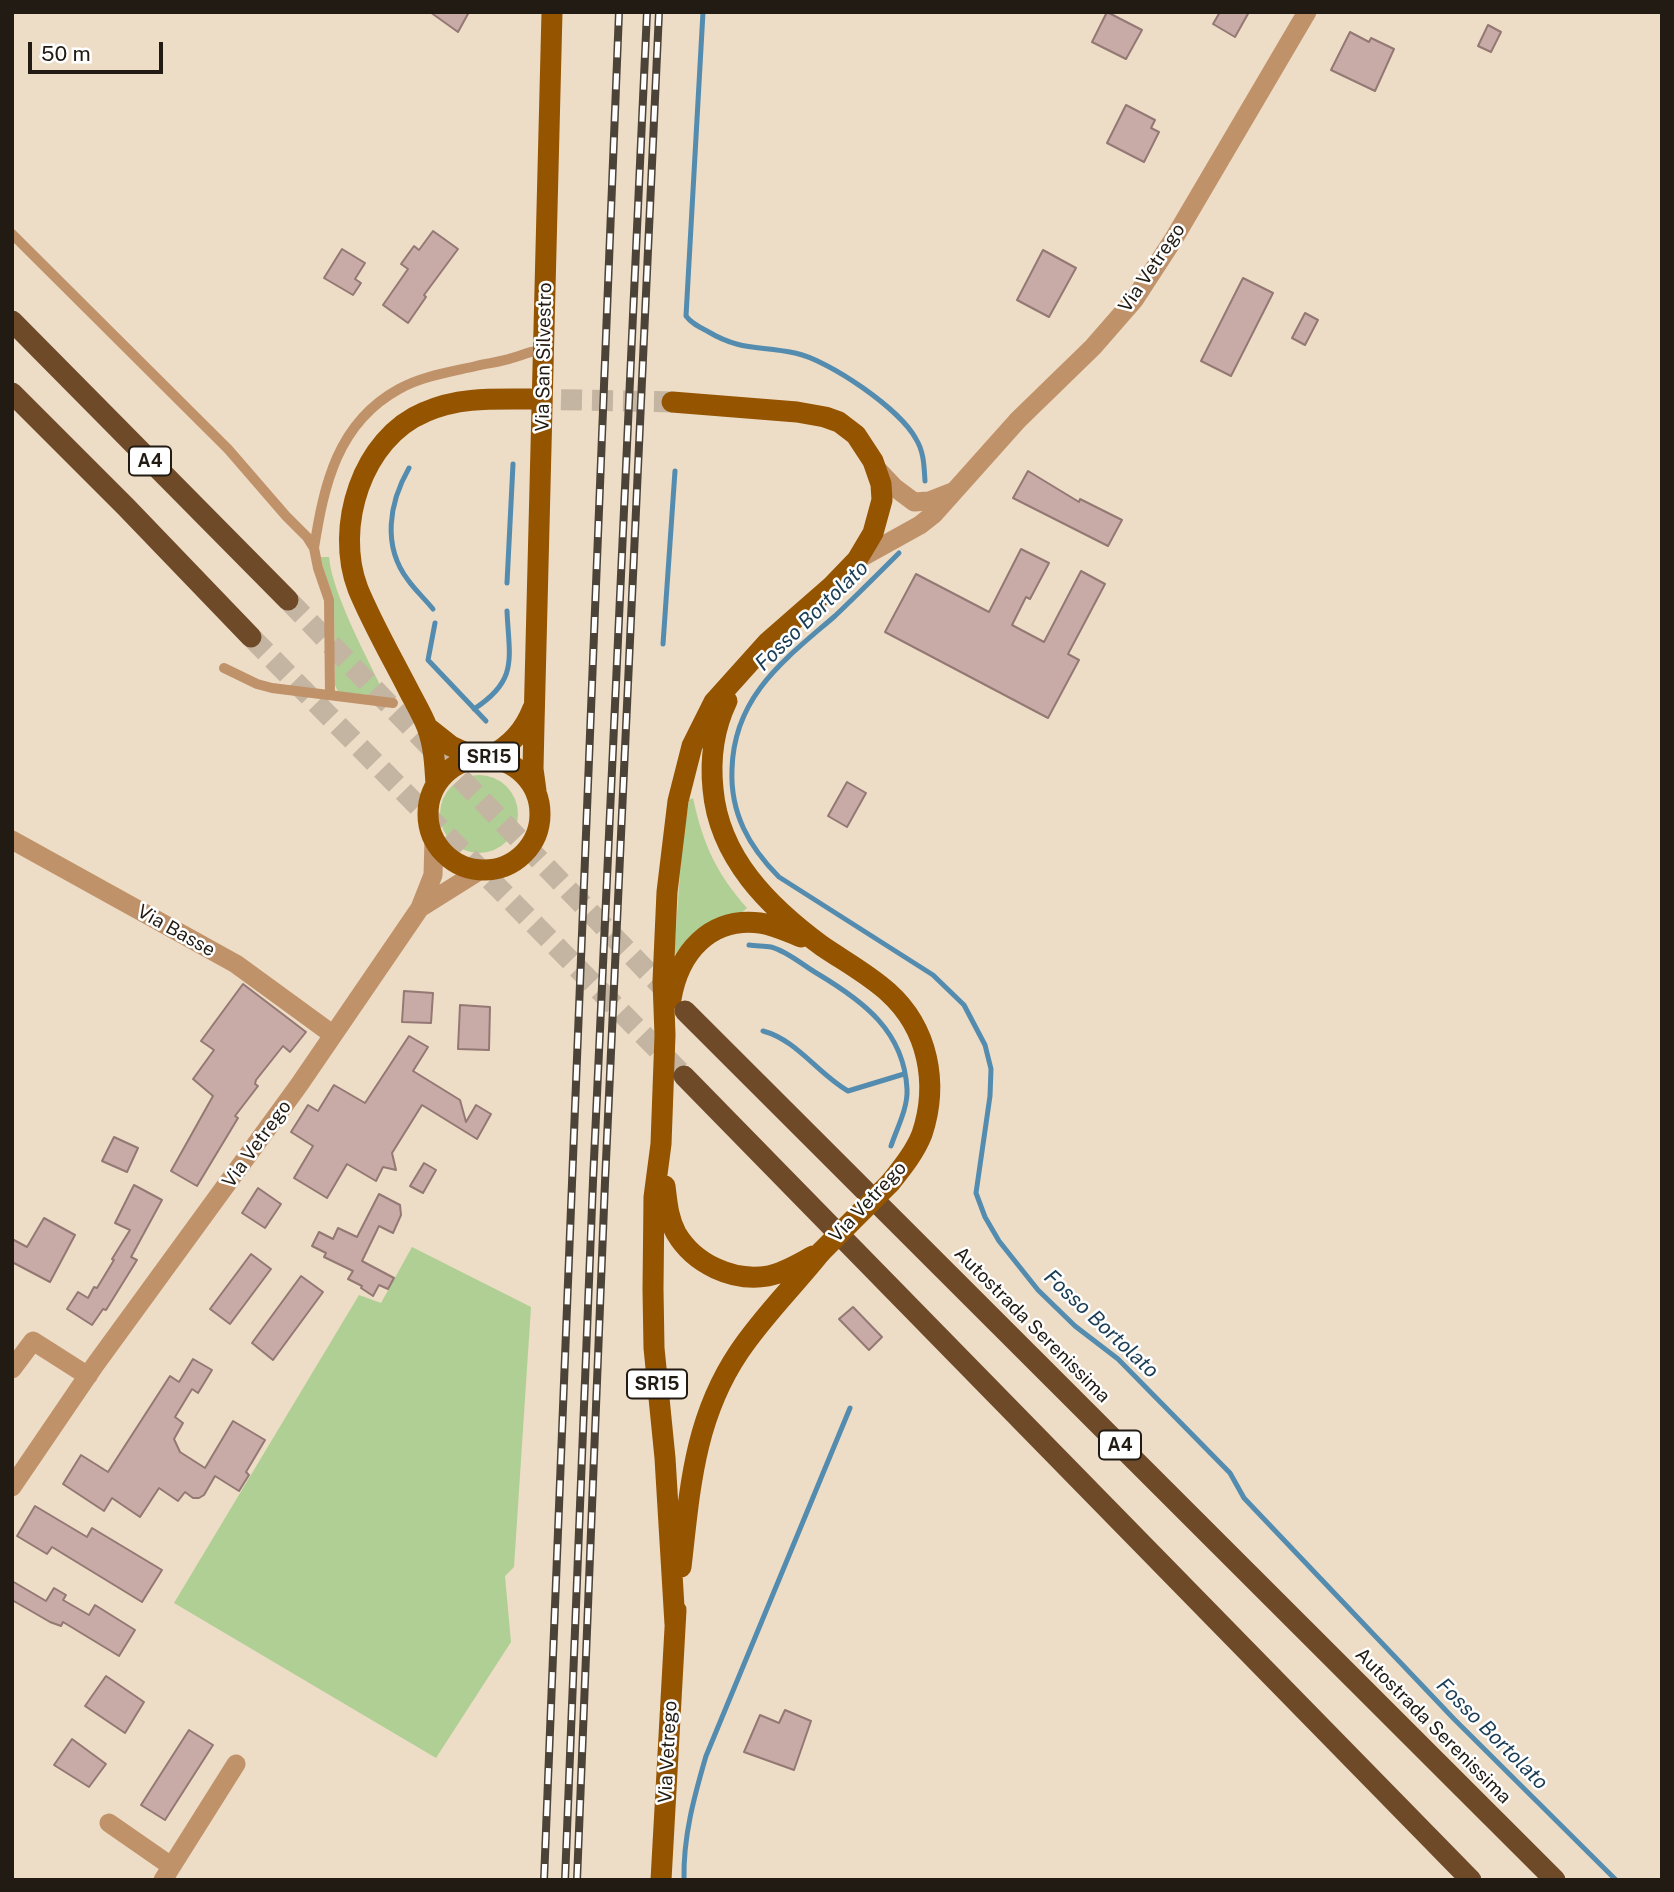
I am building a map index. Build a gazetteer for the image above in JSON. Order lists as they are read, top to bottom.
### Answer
{
  "streets": {
    "highway": ["A4", "Autostrada Serenissima"],
    "main road": ["Via Vetrego", "Via San Silvestro", "SR15"],
    "street": ["Via Basse"]
  },
  "crossings": [
    ["Via Vetrego", "Via San Silvestro"],
    ["Via Vetrego", "SR15"],
    ["Via Vetrego", "Via Basse"],
    ["Via San Silvestro", "SR15"]
  ],
  "water": ["Fosso Bortolato"],
  "scale_bar": "50 m"
}
